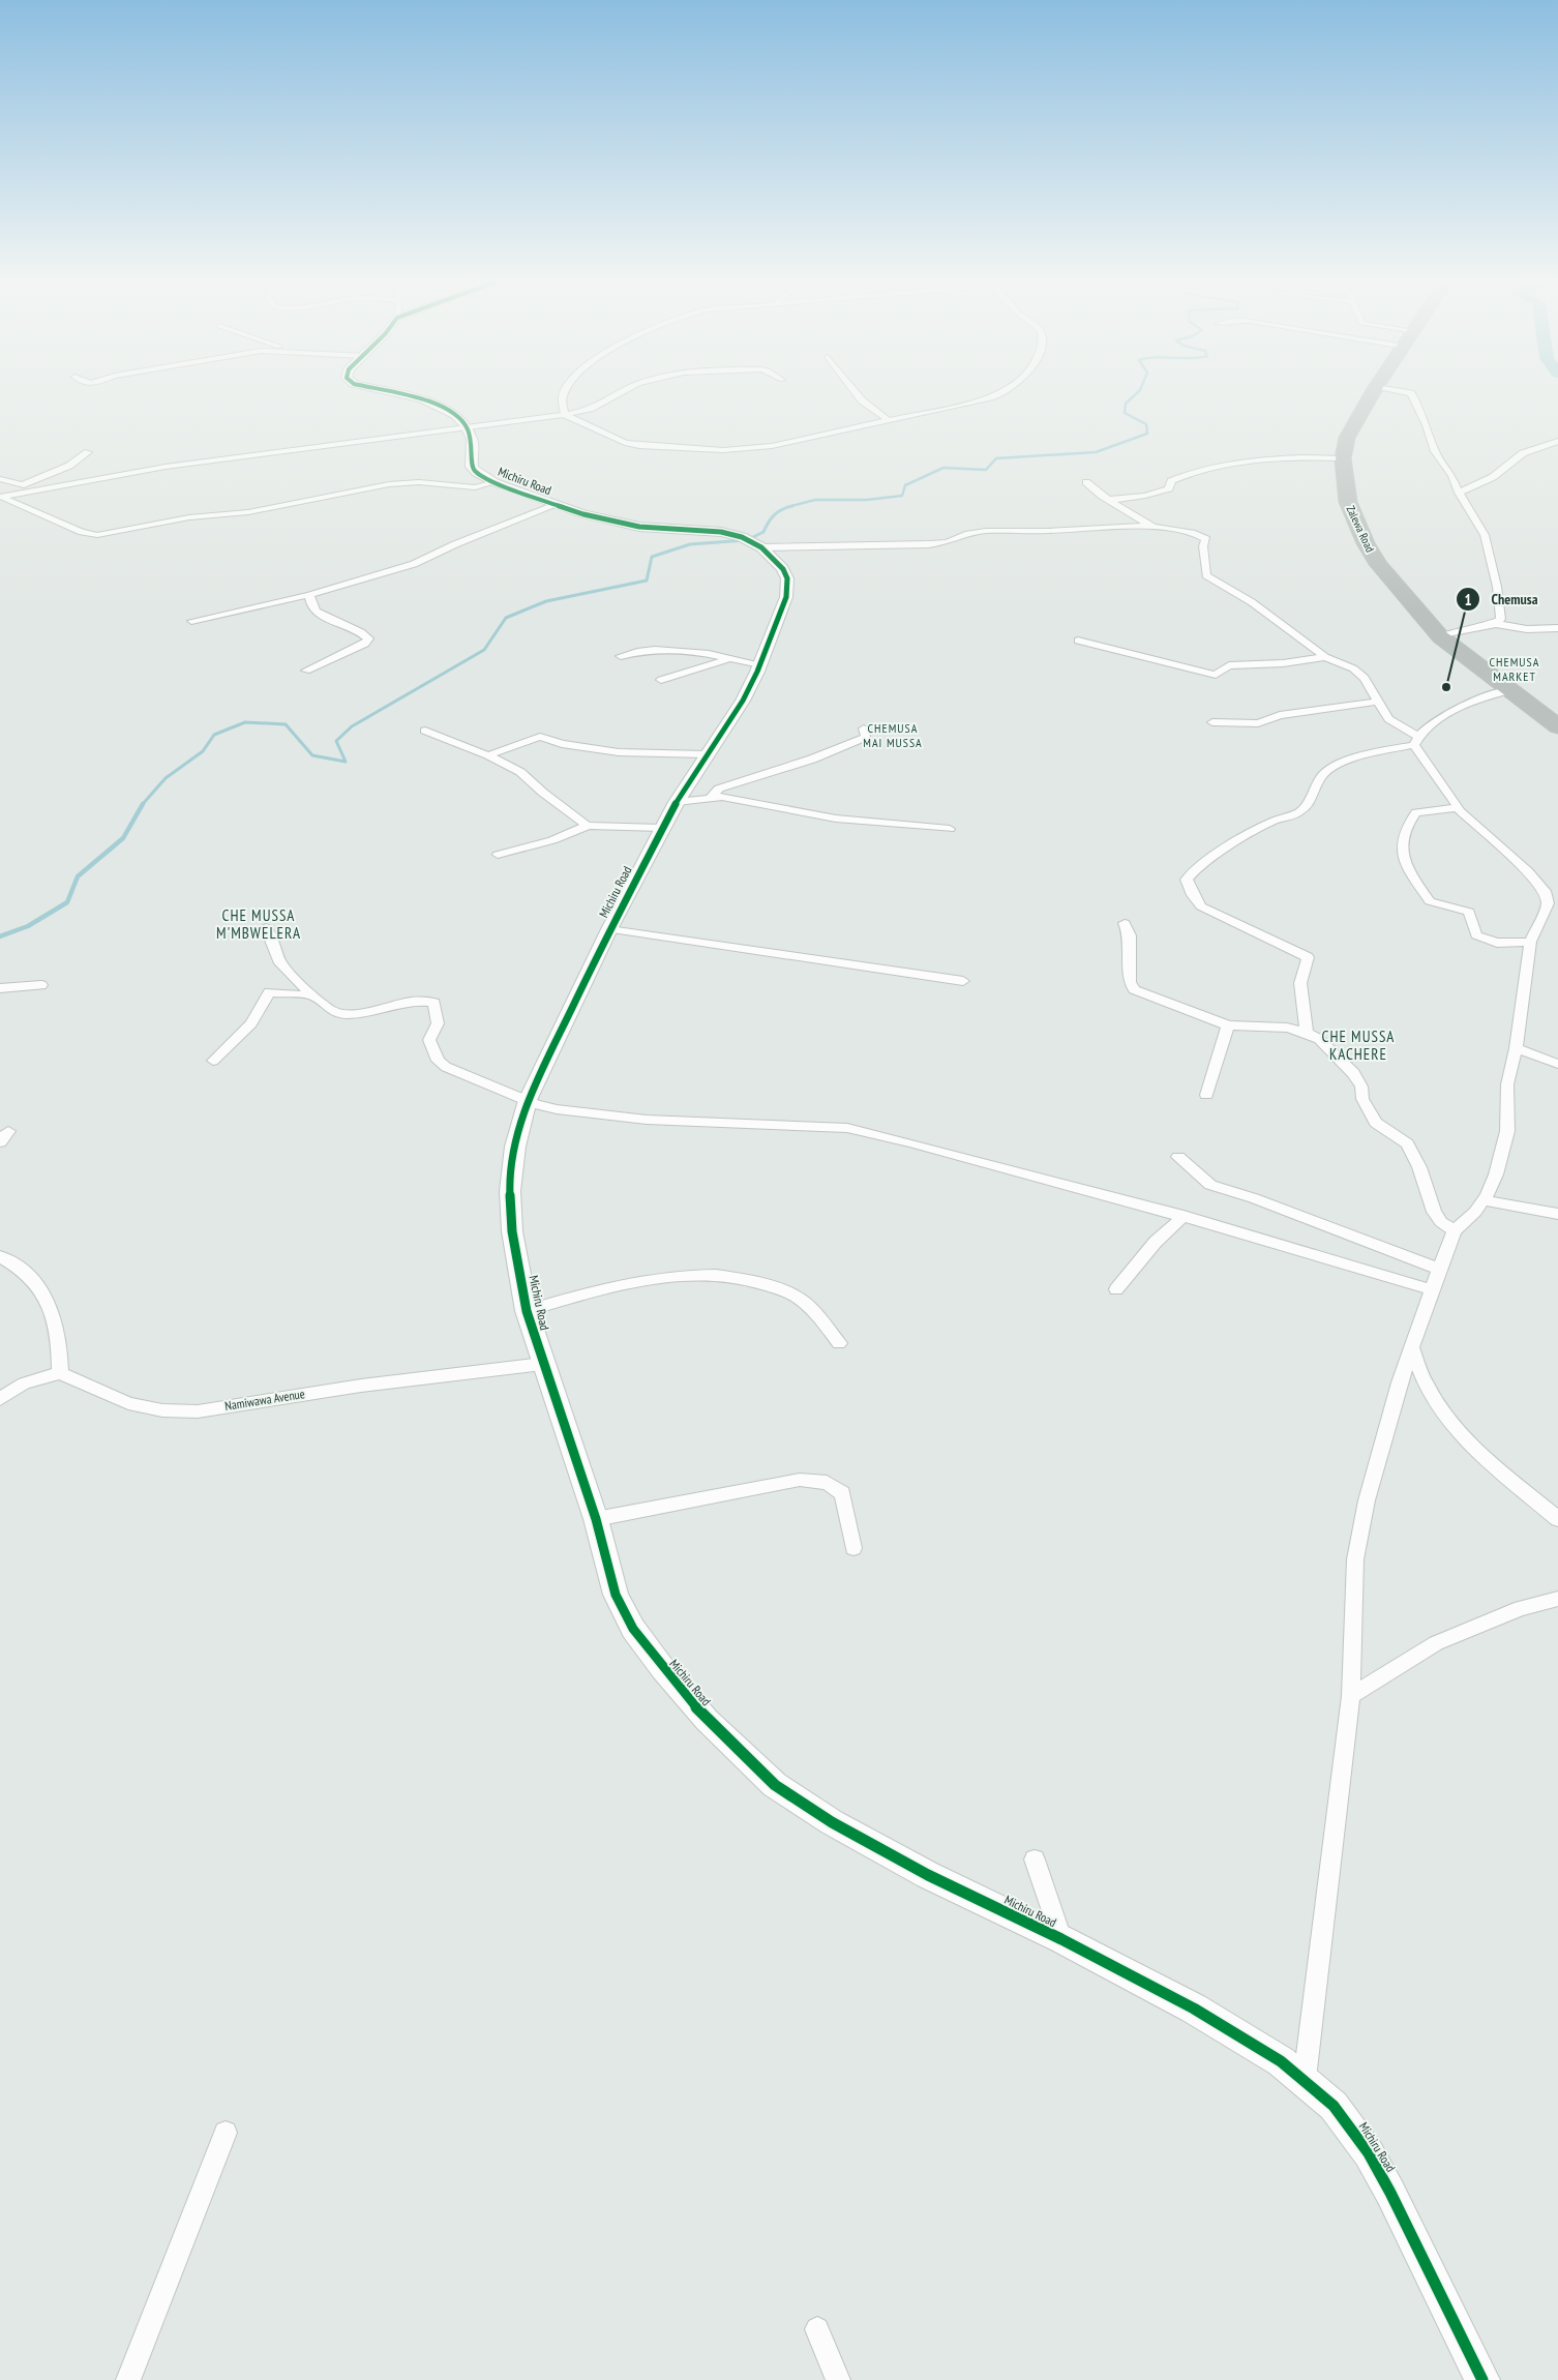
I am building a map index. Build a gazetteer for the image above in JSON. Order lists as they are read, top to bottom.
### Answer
{
  "streets": {
    "highway": ["Zalewa Road"],
    "street": ["Michiru Road", "Namiwawa Avenue"]
  },
  "crossings": [
    ["Michiru Road", "Namiwawa Avenue"]
  ],
  "districts": [
    "CHEMUSA MARKET",
    "CHEMUSA MAI MUSSA",
    "CHE MUSSA M'MBWELERA",
    "CHE MUSSA KACHERE"
  ],
  "places": ["Chemusa"]
}
